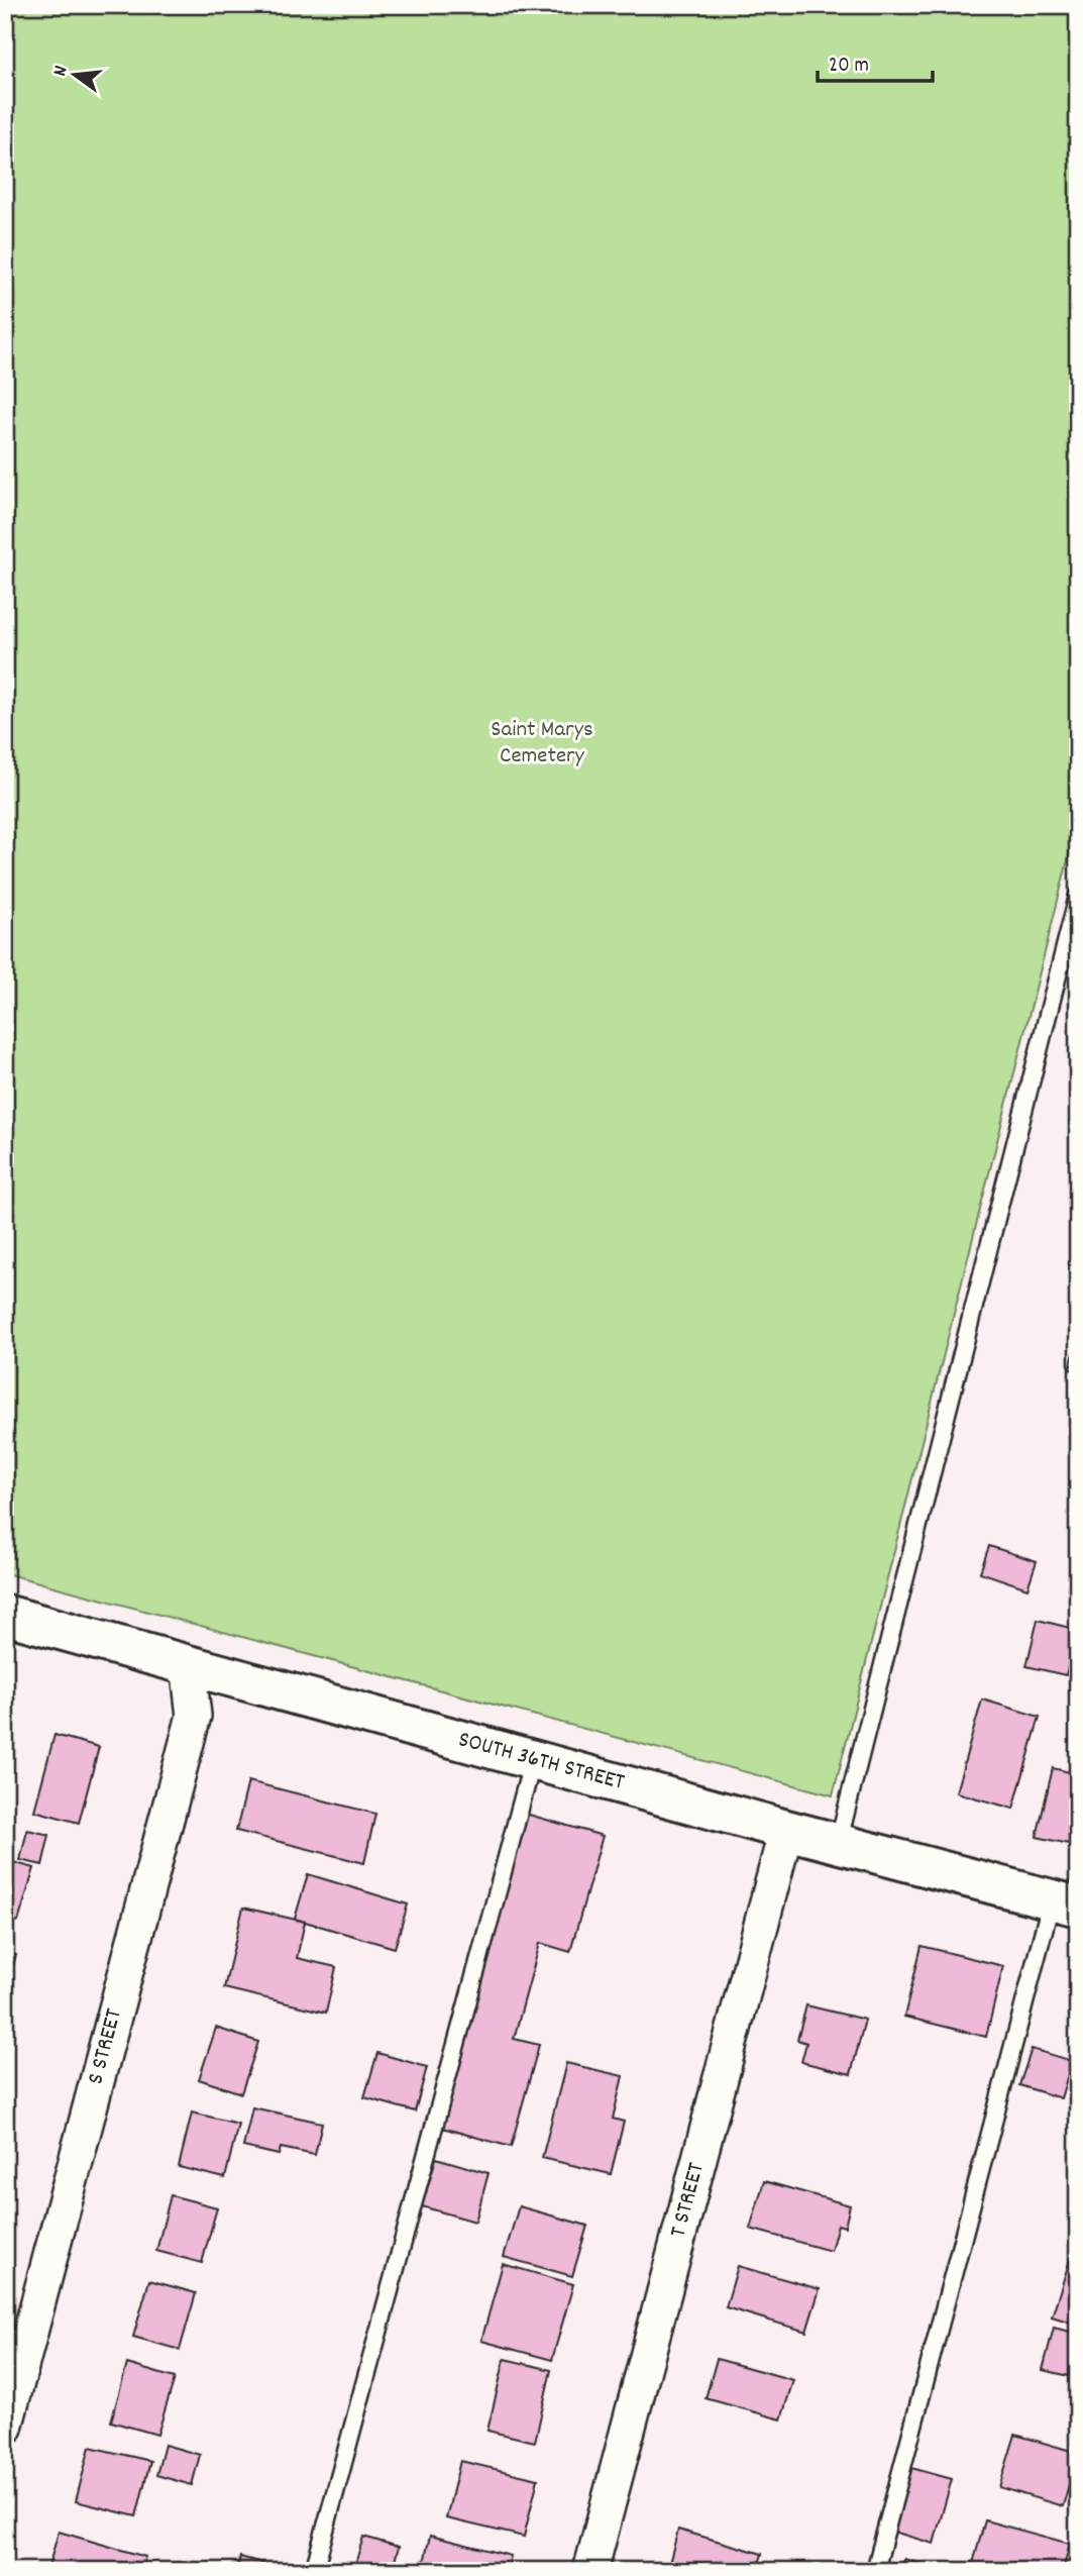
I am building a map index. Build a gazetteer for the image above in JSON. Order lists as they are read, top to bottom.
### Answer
{
  "streets": {
    "main road": ["SOUTH 36TH STREET"],
    "street": ["S STREET", "T STREET"]
  },
  "crossings": [
    ["SOUTH 36TH STREET", "S STREET"],
    ["SOUTH 36TH STREET", "T STREET"]
  ],
  "parks": ["Saint Marys Cemetery"],
  "scale_bar": "20 m",
  "north": "left"
}
